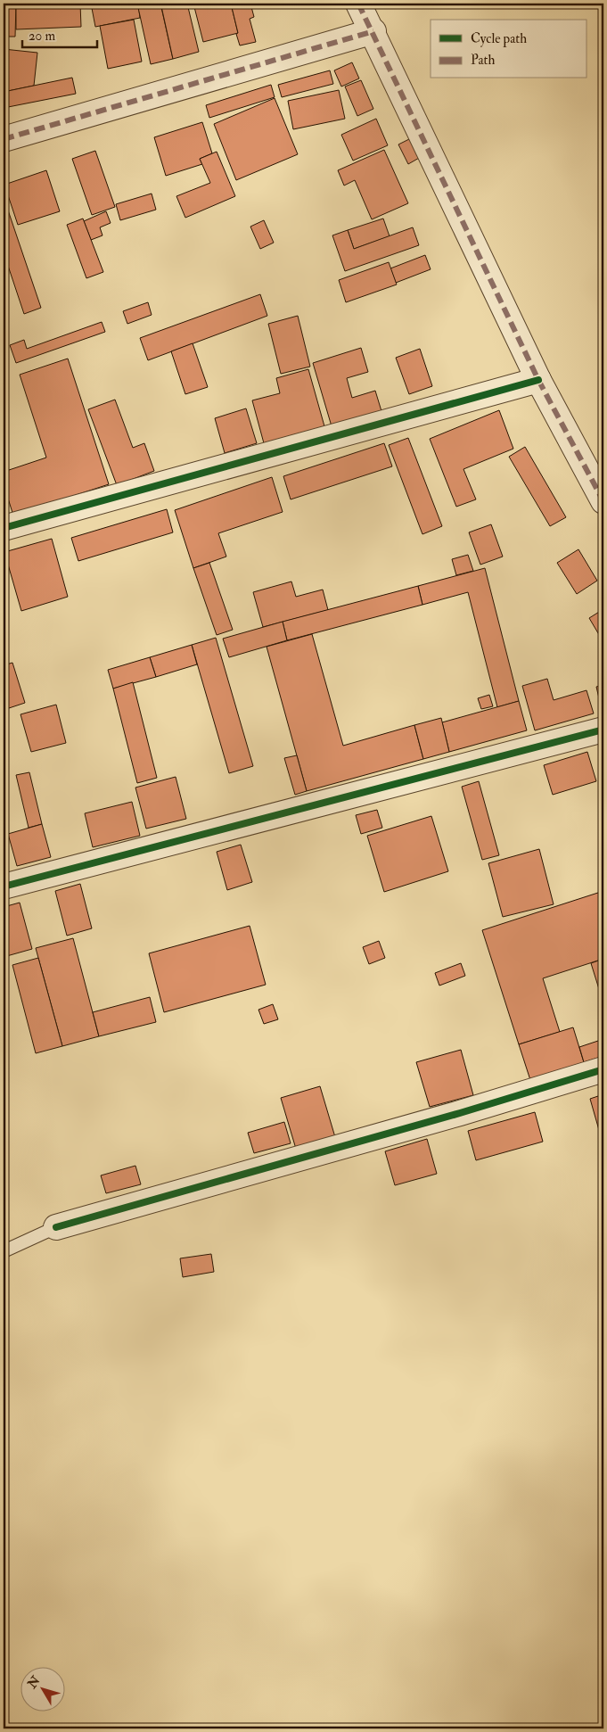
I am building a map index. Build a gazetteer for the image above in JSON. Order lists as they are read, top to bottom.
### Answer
{
  "legend": ["Cycle path", "Path"],
  "scale_bar": "20 m",
  "north": "top left"
}
